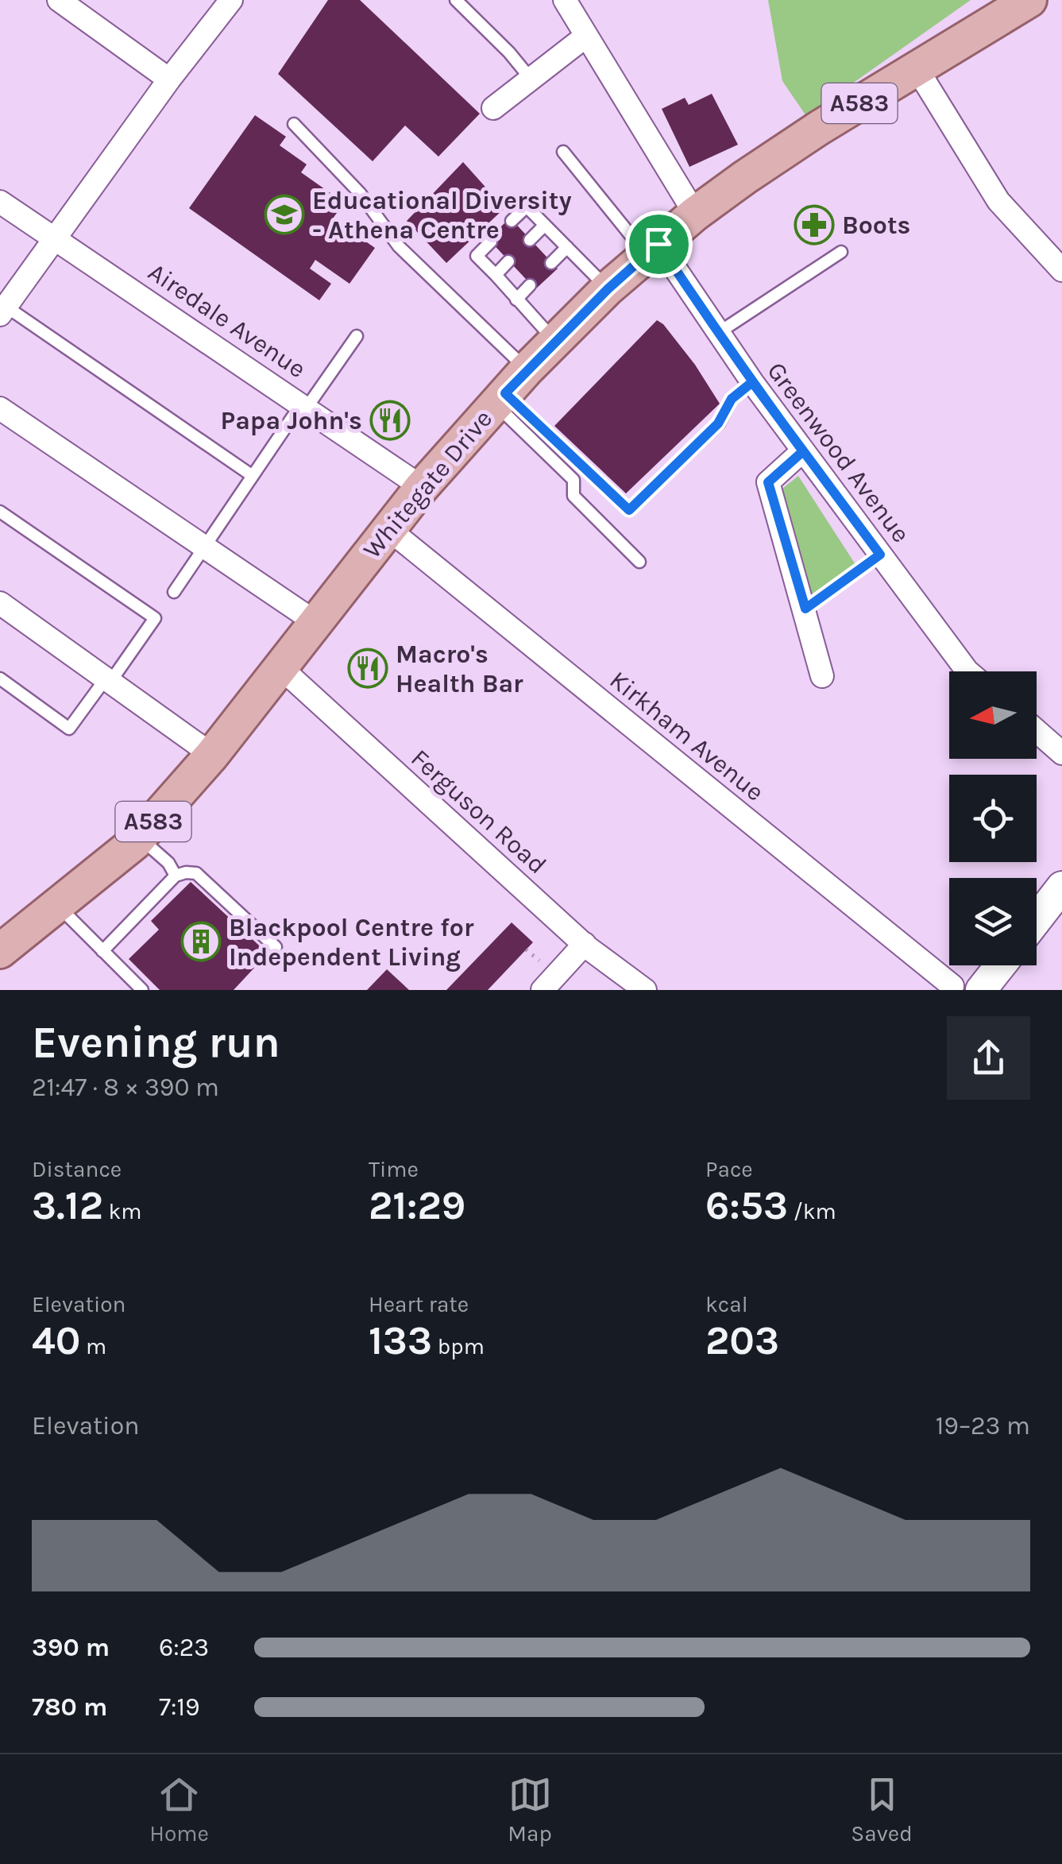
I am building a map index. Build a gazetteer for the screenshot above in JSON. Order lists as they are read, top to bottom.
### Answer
{
  "streets": {
    "main road": ["A583", "Whitegate Drive"],
    "street": [
      "Airedale Avenue",
      "Greenwood Avenue",
      "Kirkham Avenue",
      "Ferguson Road"
    ]
  },
  "crossings": [
    ["Airedale Avenue", "Whitegate Drive"],
    ["Greenwood Avenue", "Whitegate Drive"],
    ["Whitegate Drive", "Kirkham Avenue"],
    ["Whitegate Drive", "Ferguson Road"]
  ],
  "places": {
    "school or university": ["Educational Diversity - Athena Centre"],
    "pharmacy": ["Boots"],
    "restaurant": ["Papa John's", "Macro's Health Bar"],
    "building": ["Blackpool Centre for Independent Living"]
  },
  "north": "left",
  "page": {
    "heading": ["Evening run", "21:47 · 8 × 390 m"],
    "stats": [
      ["Distance", "3.12 km"],
      ["Time", "21:29"],
      ["Pace", "6:53 /km"],
      ["Elevation", "40 m"],
      ["Heart rate", "133 bpm"],
      ["kcal", "203"]
    ],
    "chart": ["Elevation", "19–23 m"],
    "list": [
      {
        "name": "390 m",
        "note": "6:23"
      },
      {
        "name": "780 m",
        "note": "7:19"
      }
    ],
    "tabs": ["Home", "Map", "Saved"]
  }
}
